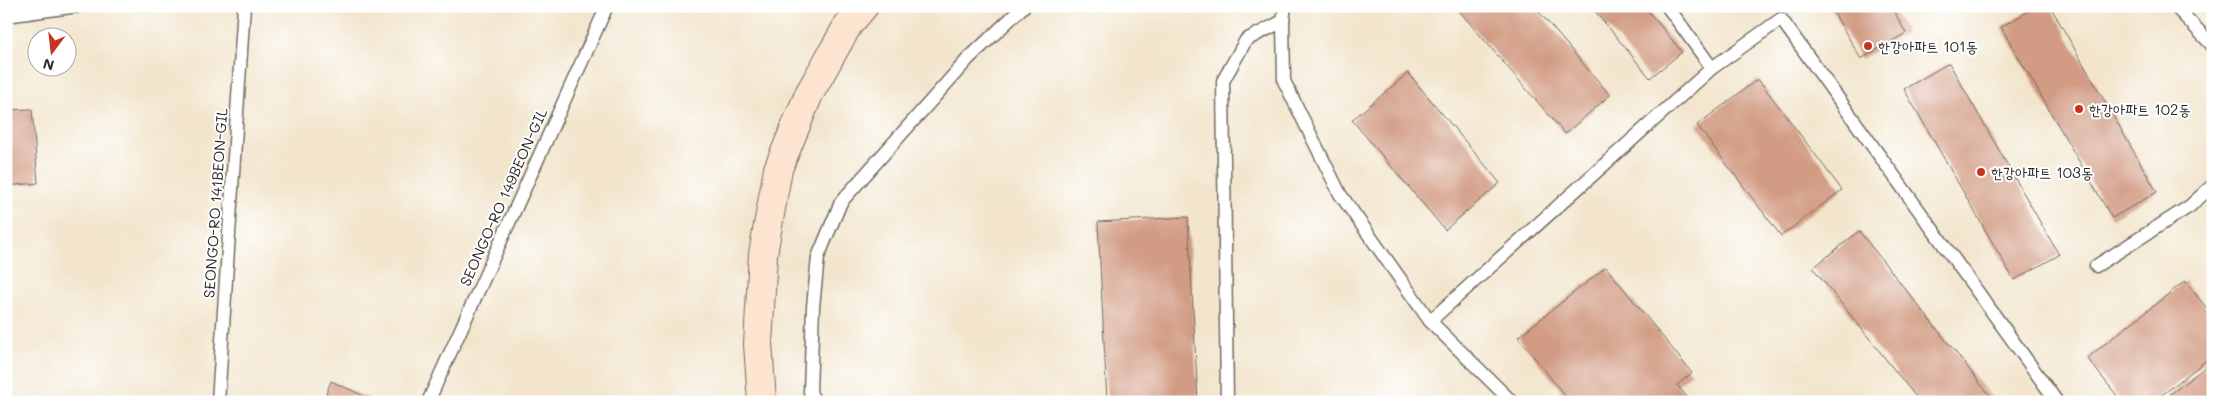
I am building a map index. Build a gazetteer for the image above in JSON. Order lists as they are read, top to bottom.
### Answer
{
  "streets": {
    "lane": ["SEONGO-RO 149BEON-GIL", "SEONGO-RO 141BEON-GIL"]
  },
  "places": ["한강아파트 101동", "한강아파트 102동", "한강아파트 103동"],
  "north": "bottom"
}
